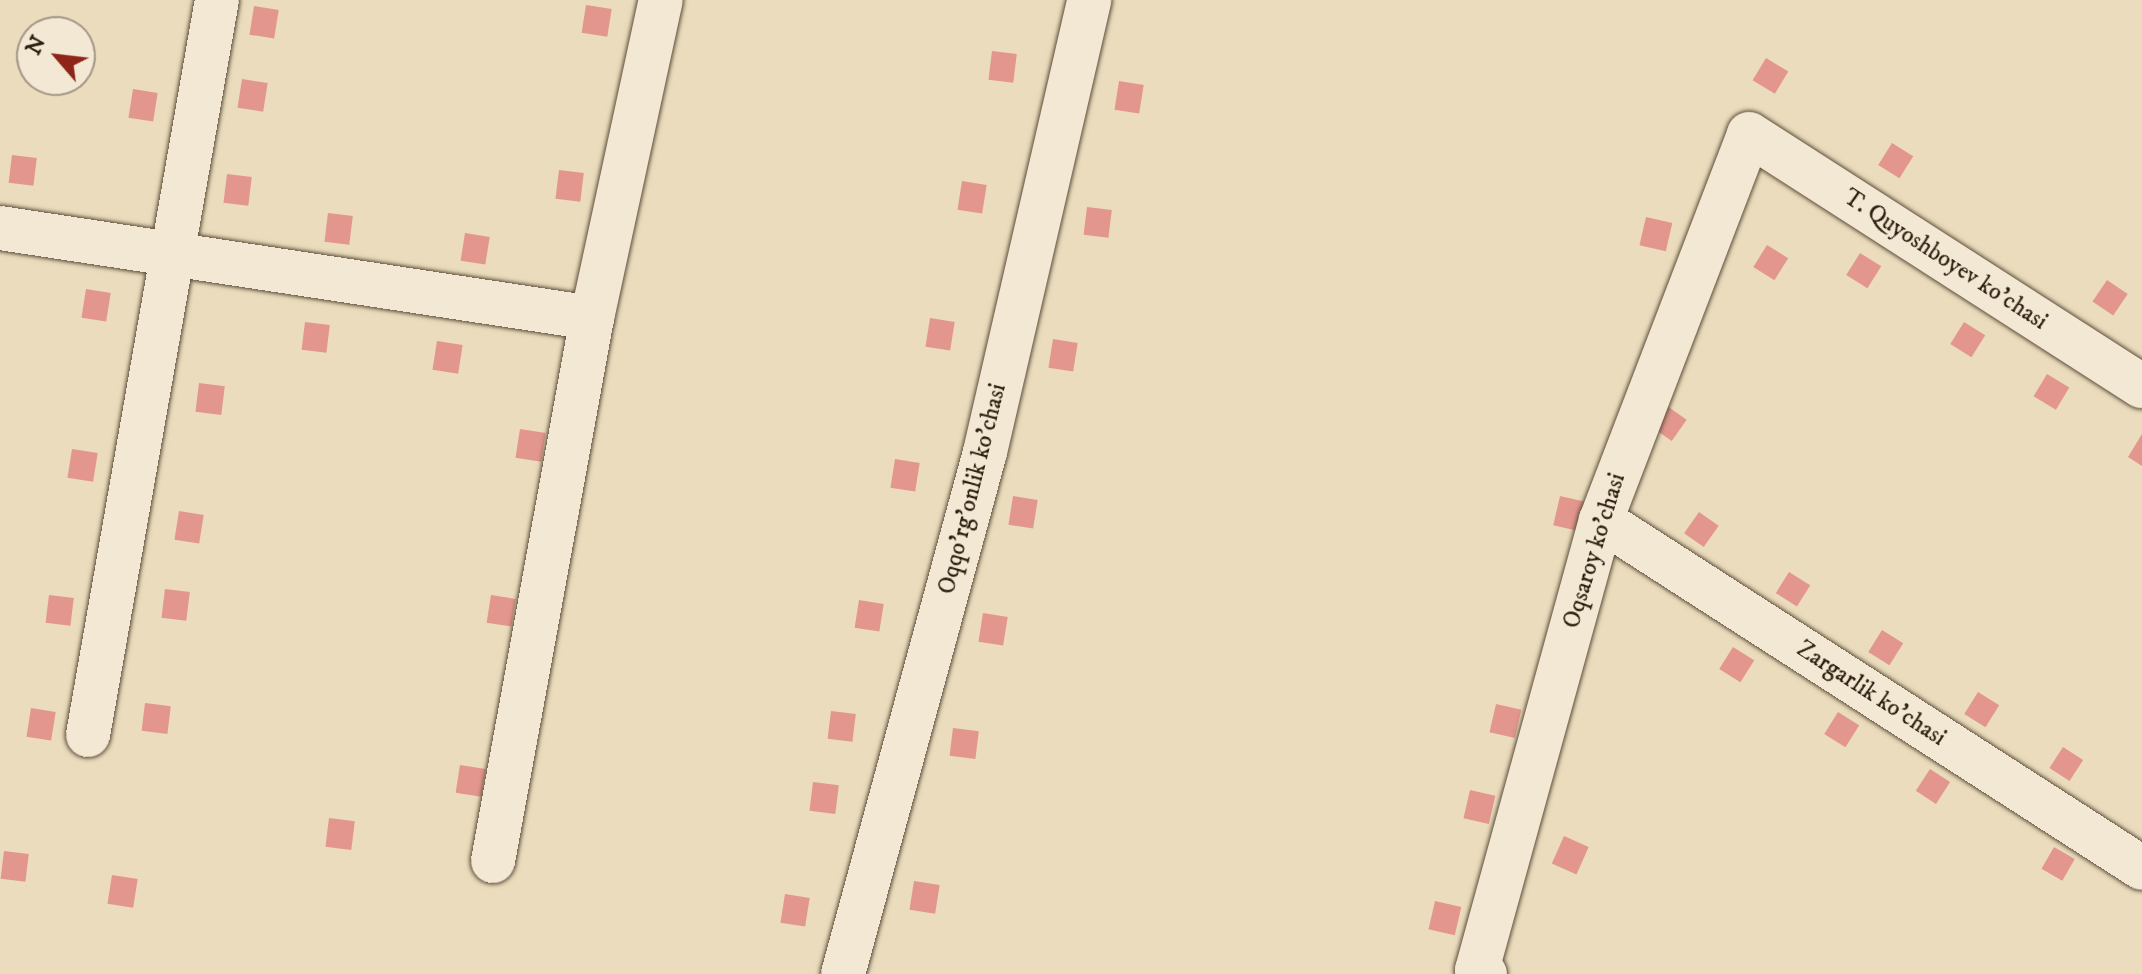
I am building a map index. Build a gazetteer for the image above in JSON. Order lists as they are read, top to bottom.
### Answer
{
  "streets": {
    "street": [
      "T. Quyoshboyev ko'chasi",
      "Oqqo'rg'onlik ko'chasi",
      "Oqsaroy ko'chasi",
      "Zargarlik ko'chasi"
    ]
  },
  "crossings": [
    ["T. Quyoshboyev ko'chasi", "Oqsaroy ko'chasi"],
    ["Oqsaroy ko'chasi", "Zargarlik ko'chasi"]
  ],
  "north": "top left"
}
